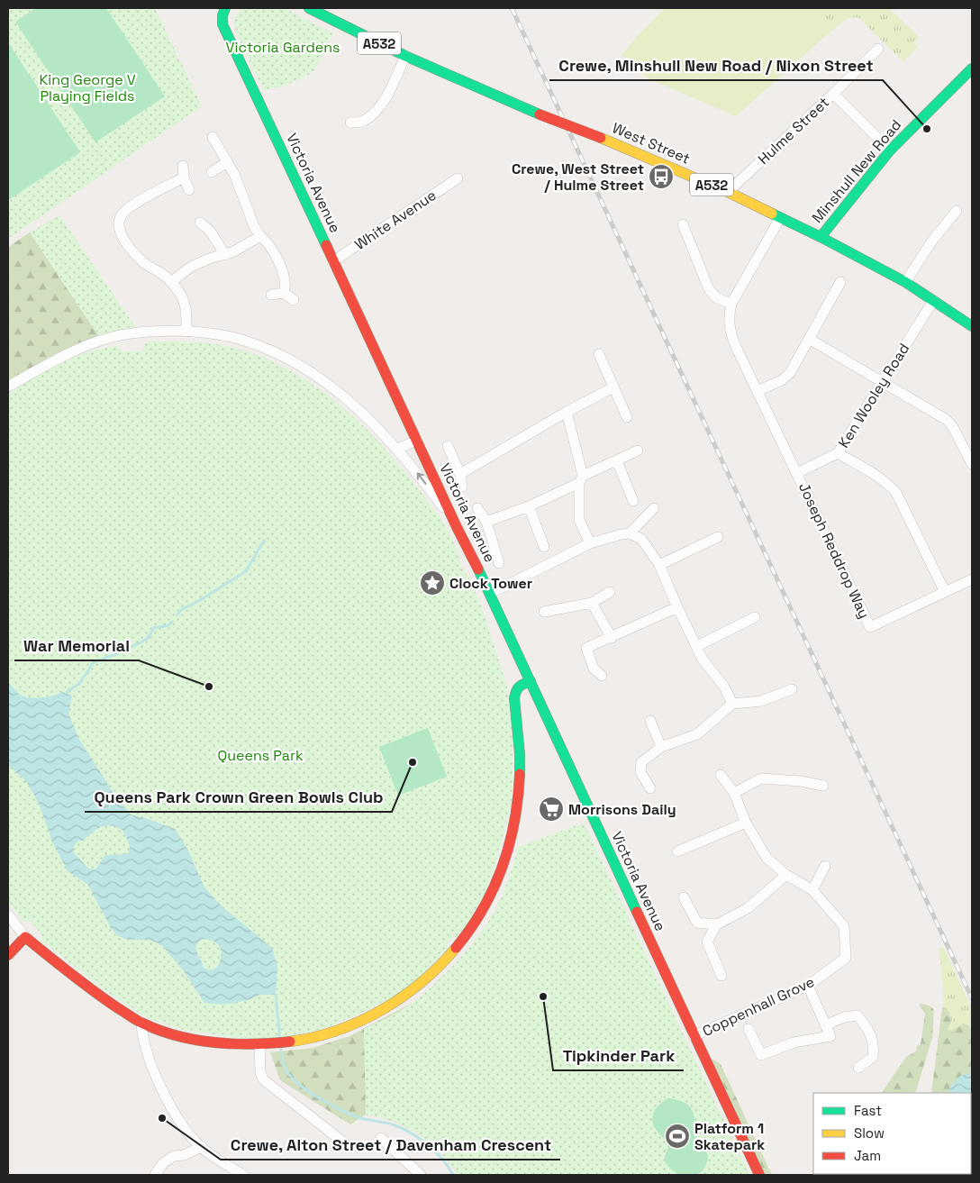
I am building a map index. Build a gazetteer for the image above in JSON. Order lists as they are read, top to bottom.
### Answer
{
  "streets": {
    "street": [
      "A532",
      "Hulme Street",
      "West Street",
      "Minshull New Road",
      "Victoria Avenue",
      "White Avenue",
      "Ken Wooley Road",
      "Joseph Reddrop Way",
      "Coppenhall Grove"
    ]
  },
  "crossings": [
    ["Hulme Street", "West Street"],
    ["West Street", "Minshull New Road"],
    ["West Street", "Ken Wooley Road"],
    ["Victoria Avenue", "White Avenue"],
    ["Victoria Avenue", "Coppenhall Grove"],
    ["Ken Wooley Road", "Joseph Reddrop Way"]
  ],
  "parks": ["Victoria Gardens", "King George V Playing Fields", "Queens Park"],
  "places": {
    "other": [
      "Crewe, Minshull New Road / Nixon Street",
      "War Memorial",
      "Queens Park Crown Green Bowls Club",
      "Tipkinder Park",
      "Crewe, Alton Street / Davenham Crescent"
    ],
    "bus stop": ["Crewe, West Street / Hulme Street"],
    "place": ["Clock Tower"],
    "supermarket": ["Morrisons Daily"],
    "sports": ["Platform 1 Skatepark"]
  },
  "legend": ["Fast", "Slow", "Jam"]
}
